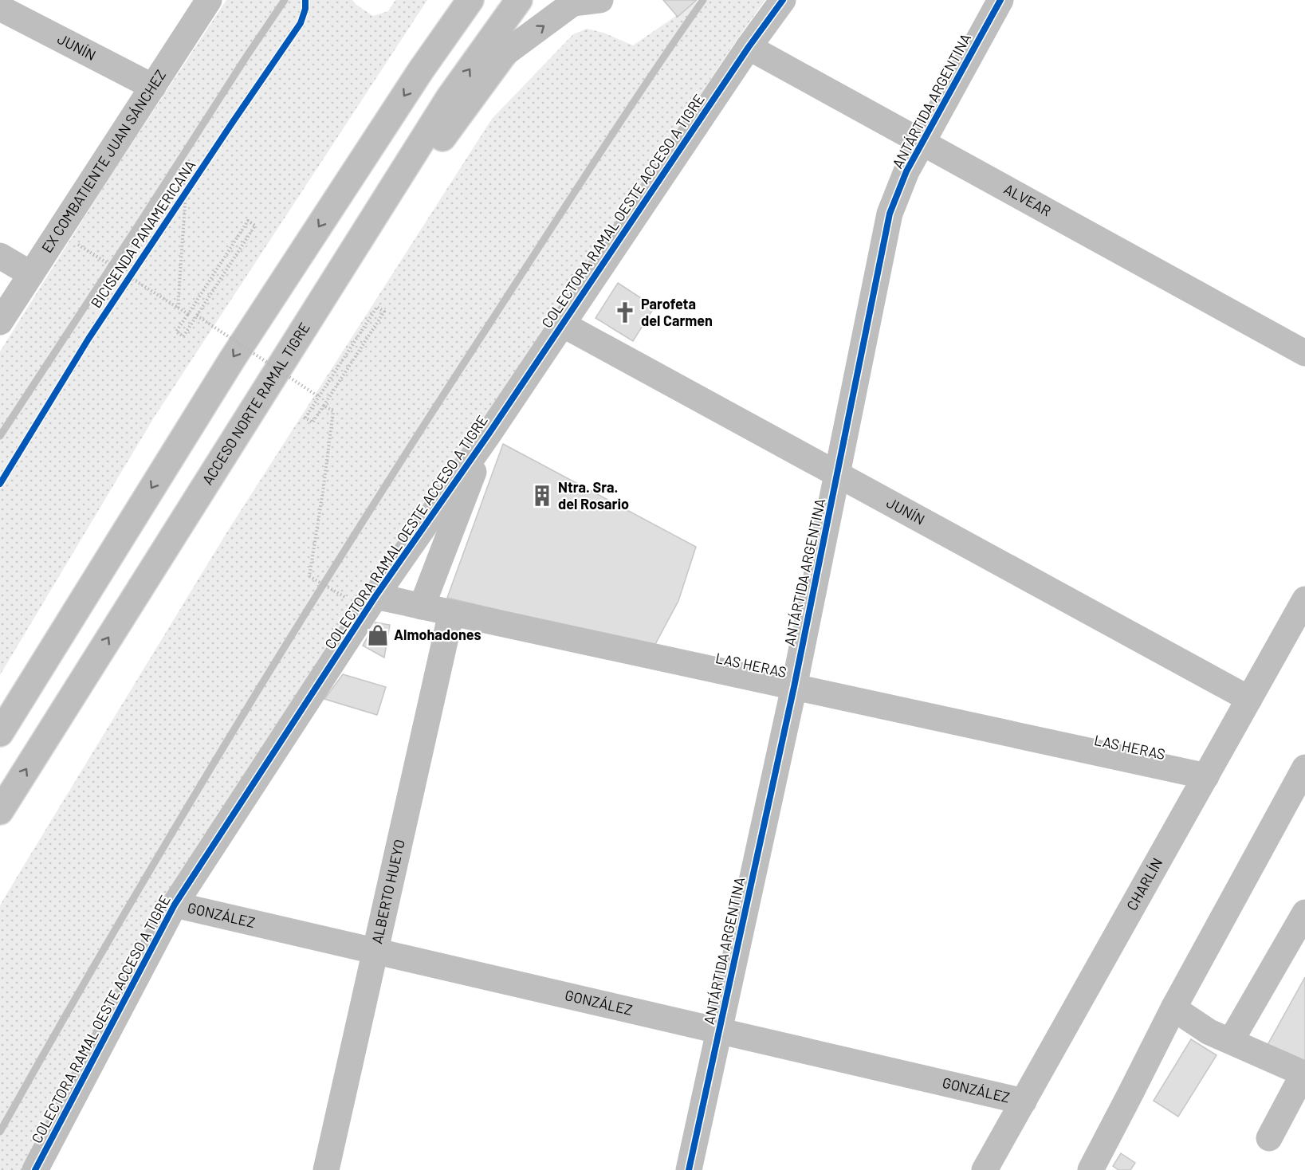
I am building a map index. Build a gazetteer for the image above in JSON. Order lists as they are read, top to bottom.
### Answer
{
  "streets": {
    "main road": [
      "JUNÍN",
      "ANTÁRTIDA ARGENTINA",
      "EX COMBATIENTE JUAN SÁNCHEZ",
      "ALVEAR",
      "COLECTORA RAMAL OESTE ACCESO A TIGRE",
      "ACCESO NORTE RAMAL TIGRE",
      "LAS HERAS",
      "CHARLÍN",
      "ALBERTO HUEYO",
      "GONZÁLEZ"
    ],
    "cycle path": ["BICISENDA PANAMERICANA"]
  },
  "crossings": [
    ["JUNÍN", "ANTÁRTIDA ARGENTINA"],
    ["JUNÍN", "EX COMBATIENTE JUAN SÁNCHEZ"],
    ["JUNÍN", "COLECTORA RAMAL OESTE ACCESO A TIGRE"],
    ["JUNÍN", "CHARLÍN"],
    ["ANTÁRTIDA ARGENTINA", "ALVEAR"],
    ["ANTÁRTIDA ARGENTINA", "LAS HERAS"],
    ["ANTÁRTIDA ARGENTINA", "GONZÁLEZ"],
    ["ALVEAR", "COLECTORA RAMAL OESTE ACCESO A TIGRE"],
    ["COLECTORA RAMAL OESTE ACCESO A TIGRE", "LAS HERAS"],
    ["COLECTORA RAMAL OESTE ACCESO A TIGRE", "GONZÁLEZ"],
    ["LAS HERAS", "CHARLÍN"],
    ["LAS HERAS", "ALBERTO HUEYO"],
    ["CHARLÍN", "GONZÁLEZ"],
    ["ALBERTO HUEYO", "GONZÁLEZ"]
  ],
  "places": {
    "church": ["Parofeta del Carmen"],
    "building": ["Ntra. Sra. del Rosario"],
    "shop": ["Almohadones"]
  }
}
